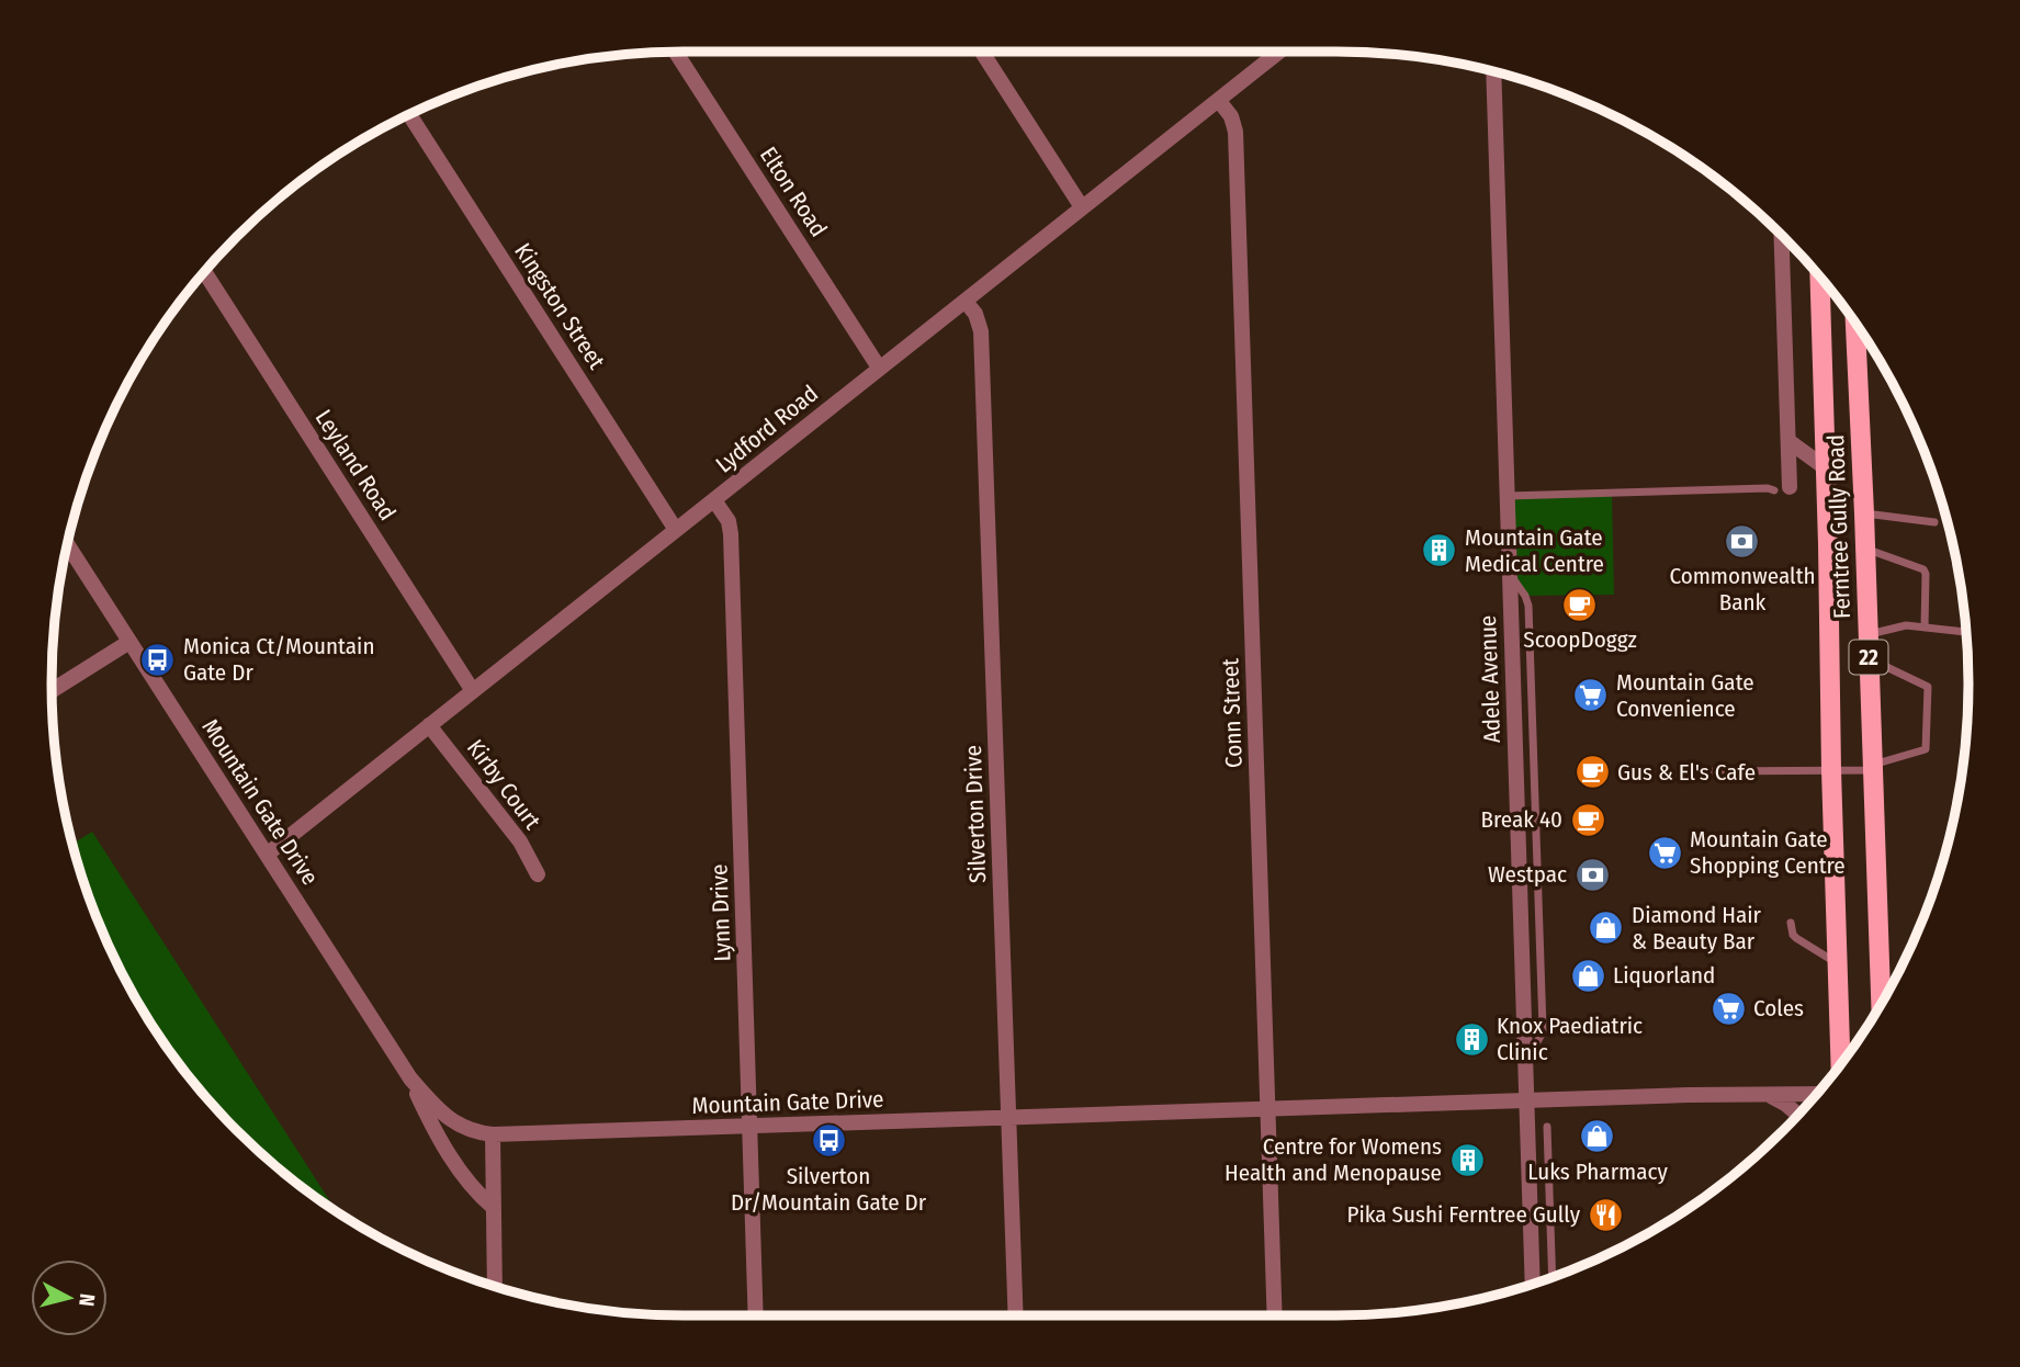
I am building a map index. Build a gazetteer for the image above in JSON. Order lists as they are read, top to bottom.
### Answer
{
  "streets": {
    "main road": ["Ferntree Gully Road", "22"],
    "street": [
      "Elton Road",
      "Kingston Street",
      "Lydford Road",
      "Leyland Road",
      "Adele Avenue",
      "Conn Street",
      "Kirby Court",
      "Mountain Gate Drive",
      "Silverton Drive",
      "Lynn Drive"
    ]
  },
  "crossings": [
    ["Elton Road", "Lydford Road"],
    ["Kingston Street", "Lydford Road"],
    ["Lydford Road", "Leyland Road"],
    ["Lydford Road", "Conn Street"],
    ["Lydford Road", "Kirby Court"],
    ["Lydford Road", "Mountain Gate Drive"],
    ["Lydford Road", "Silverton Drive"],
    ["Lydford Road", "Lynn Drive"],
    ["Adele Avenue", "Mountain Gate Drive"],
    ["Conn Street", "Mountain Gate Drive"],
    ["Mountain Gate Drive", "Silverton Drive"],
    ["Mountain Gate Drive", "Lynn Drive"]
  ],
  "places": {
    "bank": ["Commonwealth Bank", "Westpac"],
    "building": ["Mountain Gate Medical Centre", "Knox Paediatric Clinic", "Centre for Womens Health and Menopause"],
    "cafe": ["ScoopDoggz", "Gus & El's Cafe", "Break 40"],
    "bus stop": ["Monica Ct/Mountain Gate Dr", "Silverton Dr/Mountain Gate Dr"],
    "supermarket": ["Mountain Gate Convenience", "Mountain Gate Shopping Centre", "Coles"],
    "shop": ["Diamond Hair & Beauty Bar", "Liquorland", "Luks Pharmacy"],
    "restaurant": ["Pika Sushi Ferntree Gully"]
  },
  "north": "right"
}
